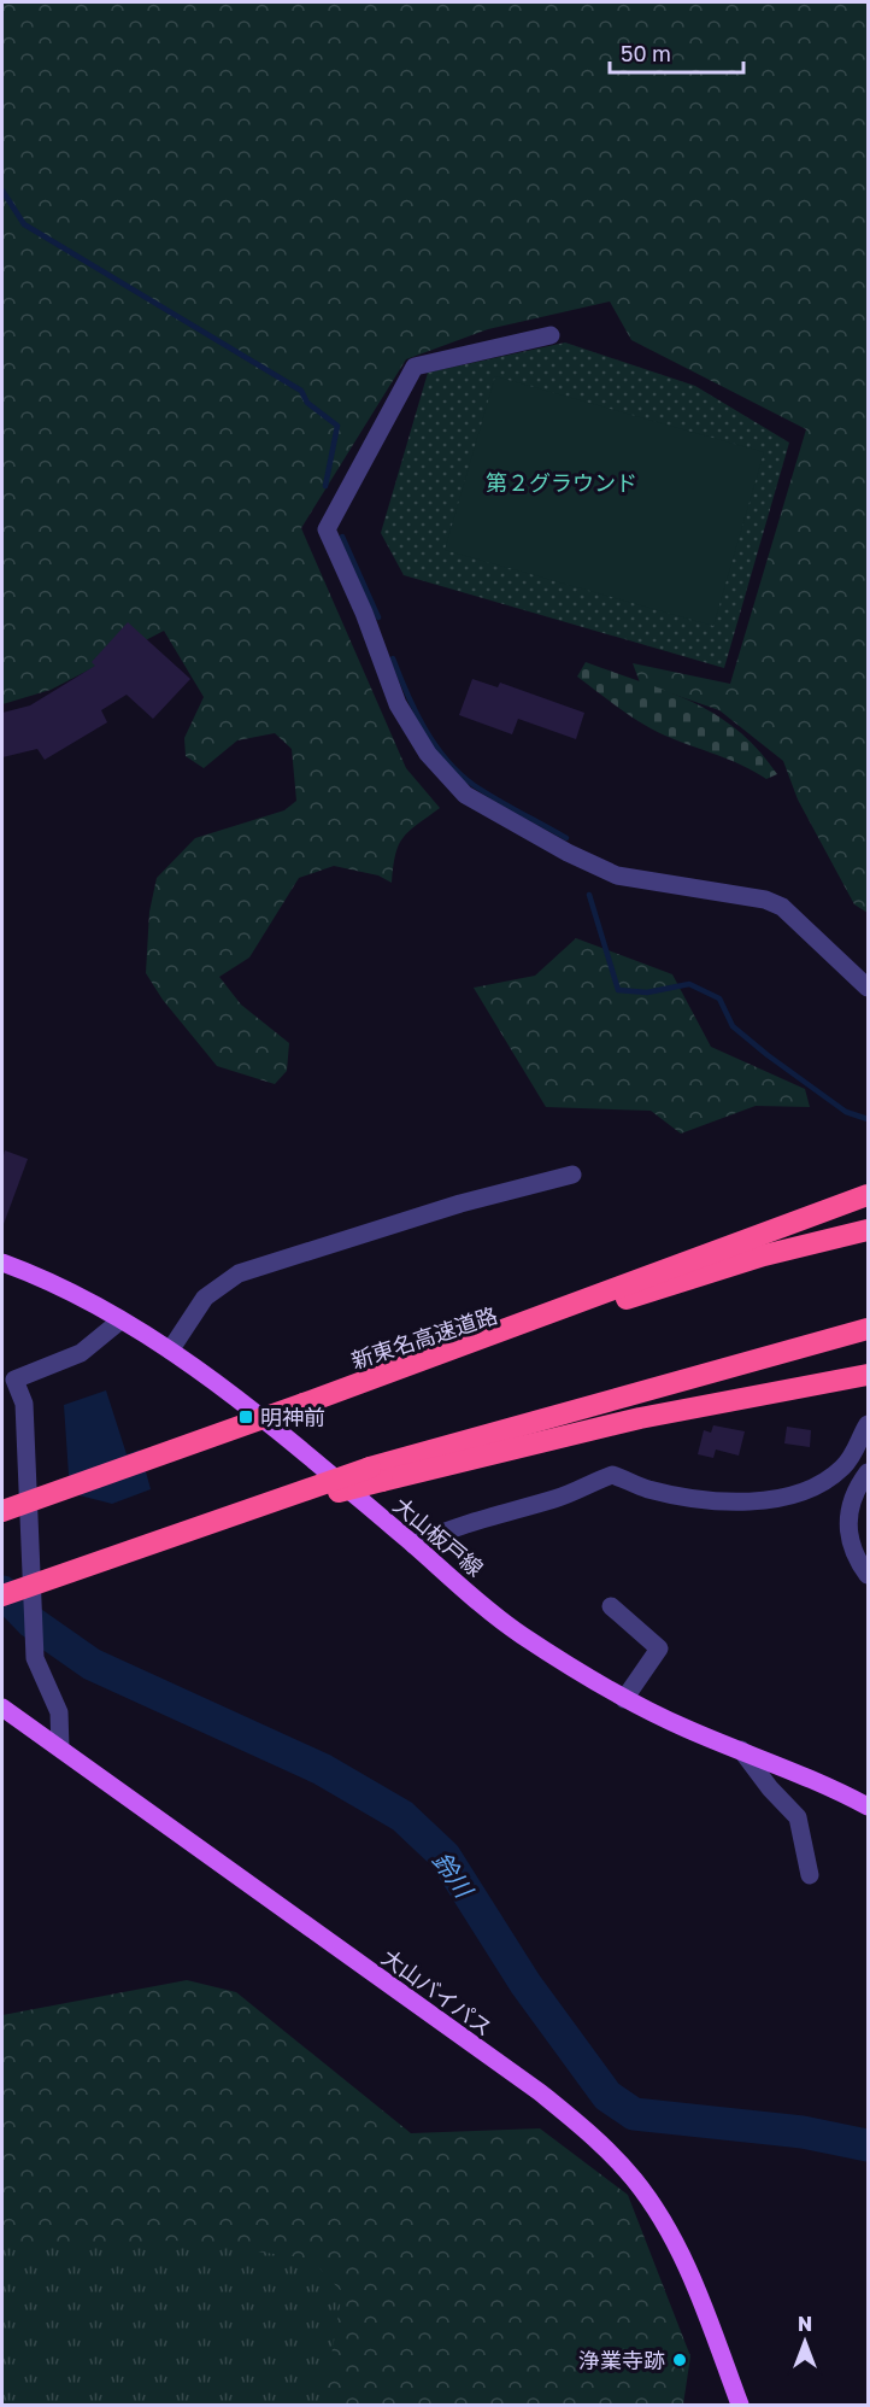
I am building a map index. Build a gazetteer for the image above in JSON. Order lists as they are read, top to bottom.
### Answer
{
  "streets": {
    "highway": ["新東名高速道路"],
    "main road": ["大山板戸線", "大山バイパス"]
  },
  "water": ["鈴川"],
  "parks": ["第２グラウンド"],
  "places": {
    "transit": ["明神前"],
    "other": ["浄業寺跡"]
  },
  "scale_bar": "50 m",
  "north": "top"
}
